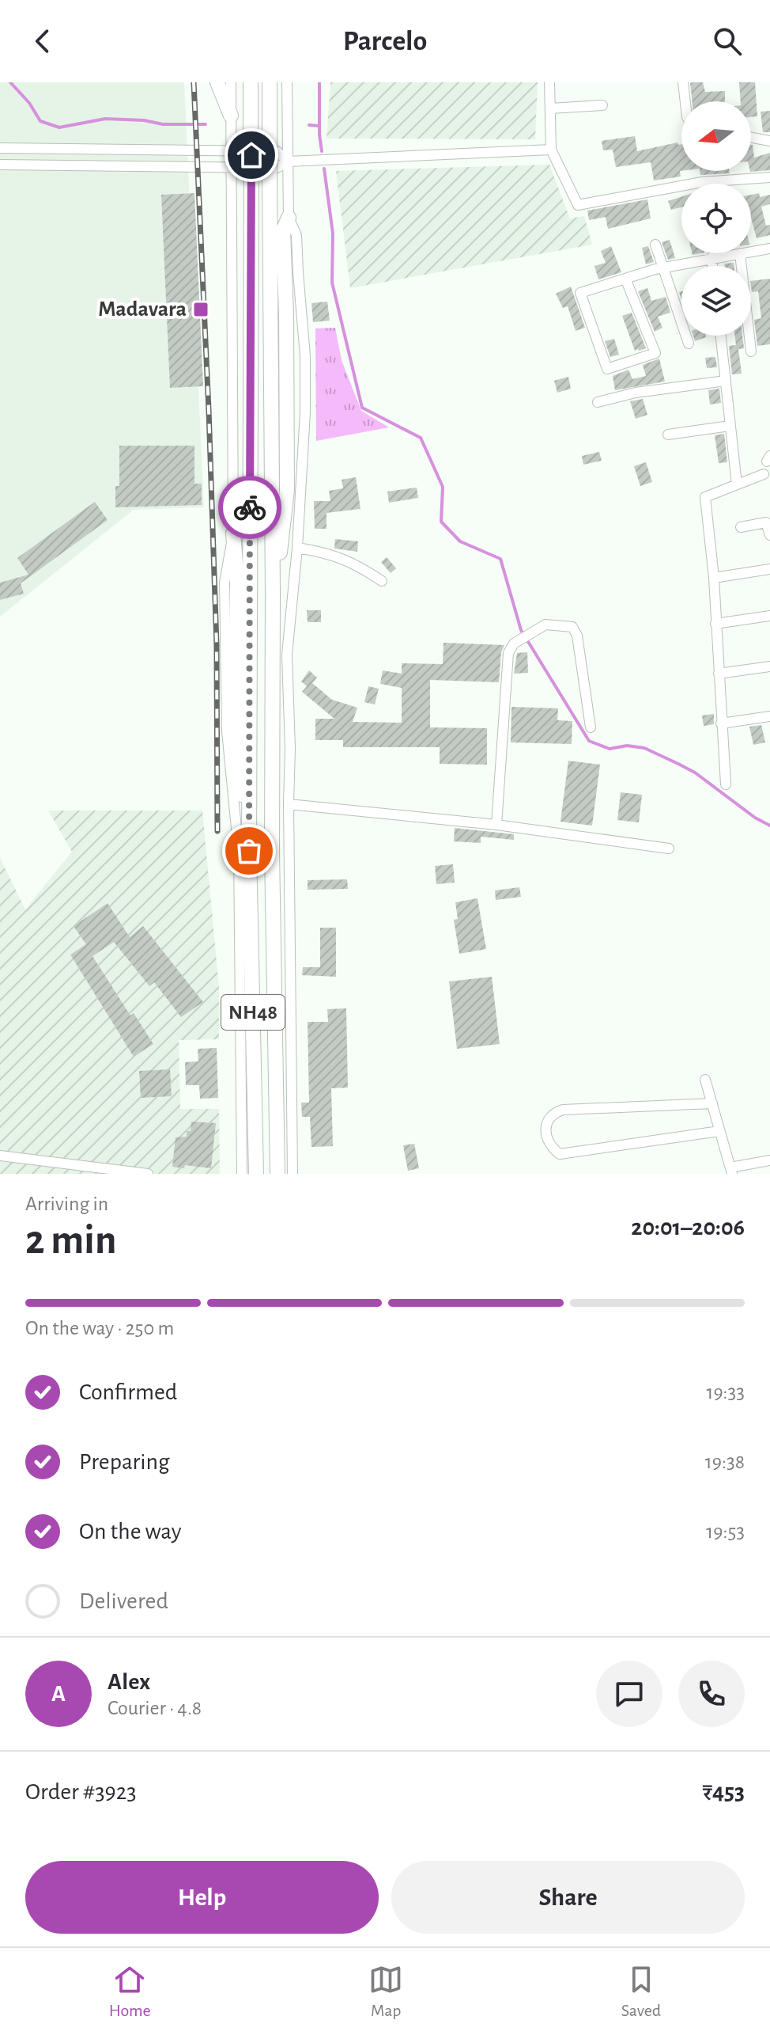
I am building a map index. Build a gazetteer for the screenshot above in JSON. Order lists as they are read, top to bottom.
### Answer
{
  "streets": {
    "highway": ["NH48"]
  },
  "places": {
    "transit": ["Madavara"]
  },
  "north": "left",
  "page": {
    "header": "Parcelo",
    "heading": ["2 min", "Arriving in", "20:01–20:06"],
    "panel": [
      "Alex",
      "Courier · 4.8",
      "Order #3923",
      "₹453"
    ],
    "bar": "On the way · 250 m",
    "list": [
      ["Confirmed", "19:33"],
      ["Preparing", "19:38"],
      ["On the way", "19:53"],
      "Delivered"
    ],
    "round": "A",
    "buttons": ["Help", "Share"],
    "tabs": ["Home", "Map", "Saved"]
  }
}
